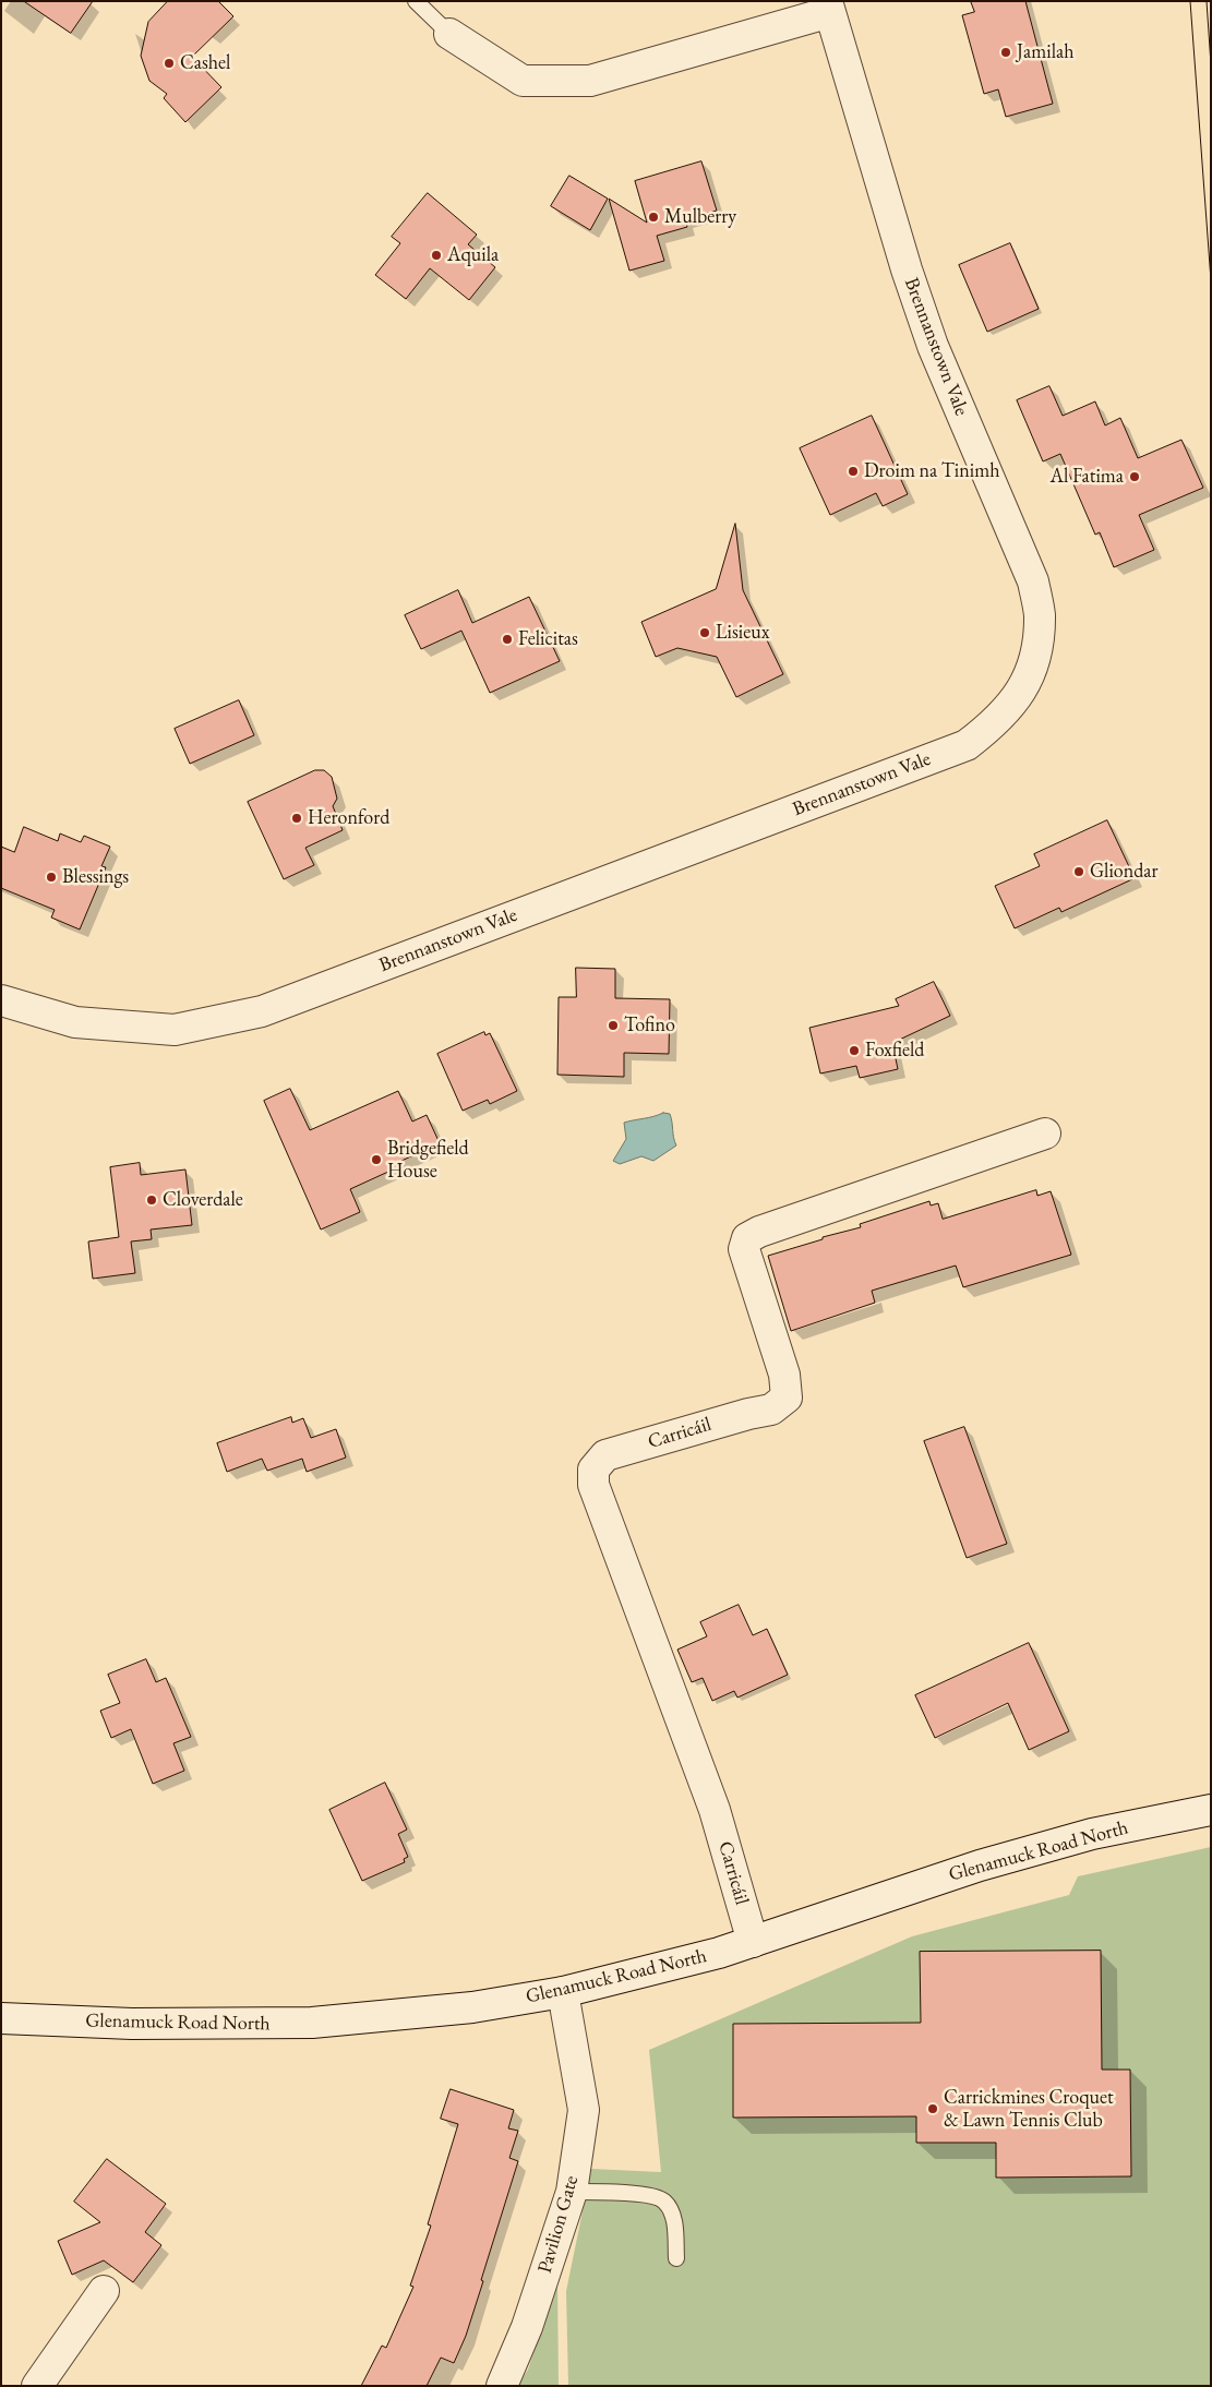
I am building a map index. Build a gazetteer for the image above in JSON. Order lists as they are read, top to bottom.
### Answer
{
  "streets": {
    "street": [
      "Brennanstown Vale",
      "Carricáil",
      "Glenamuck Road North",
      "Pavilion Gate"
    ]
  },
  "crossings": [
    ["Carricáil", "Glenamuck Road North"],
    ["Glenamuck Road North", "Pavilion Gate"]
  ],
  "places": [
    "Jamilah",
    "Cashel",
    "Mulberry",
    "Aquila",
    "Droim na Tinimh",
    "Al Fatima",
    "Lisieux",
    "Felicitas",
    "Heronford",
    "Gliondar",
    "Blessings",
    "Tofino",
    "Foxfield",
    "Bridgefield House",
    "Cloverdale",
    "Carrickmines Croquet & Lawn Tennis Club"
  ]
}
